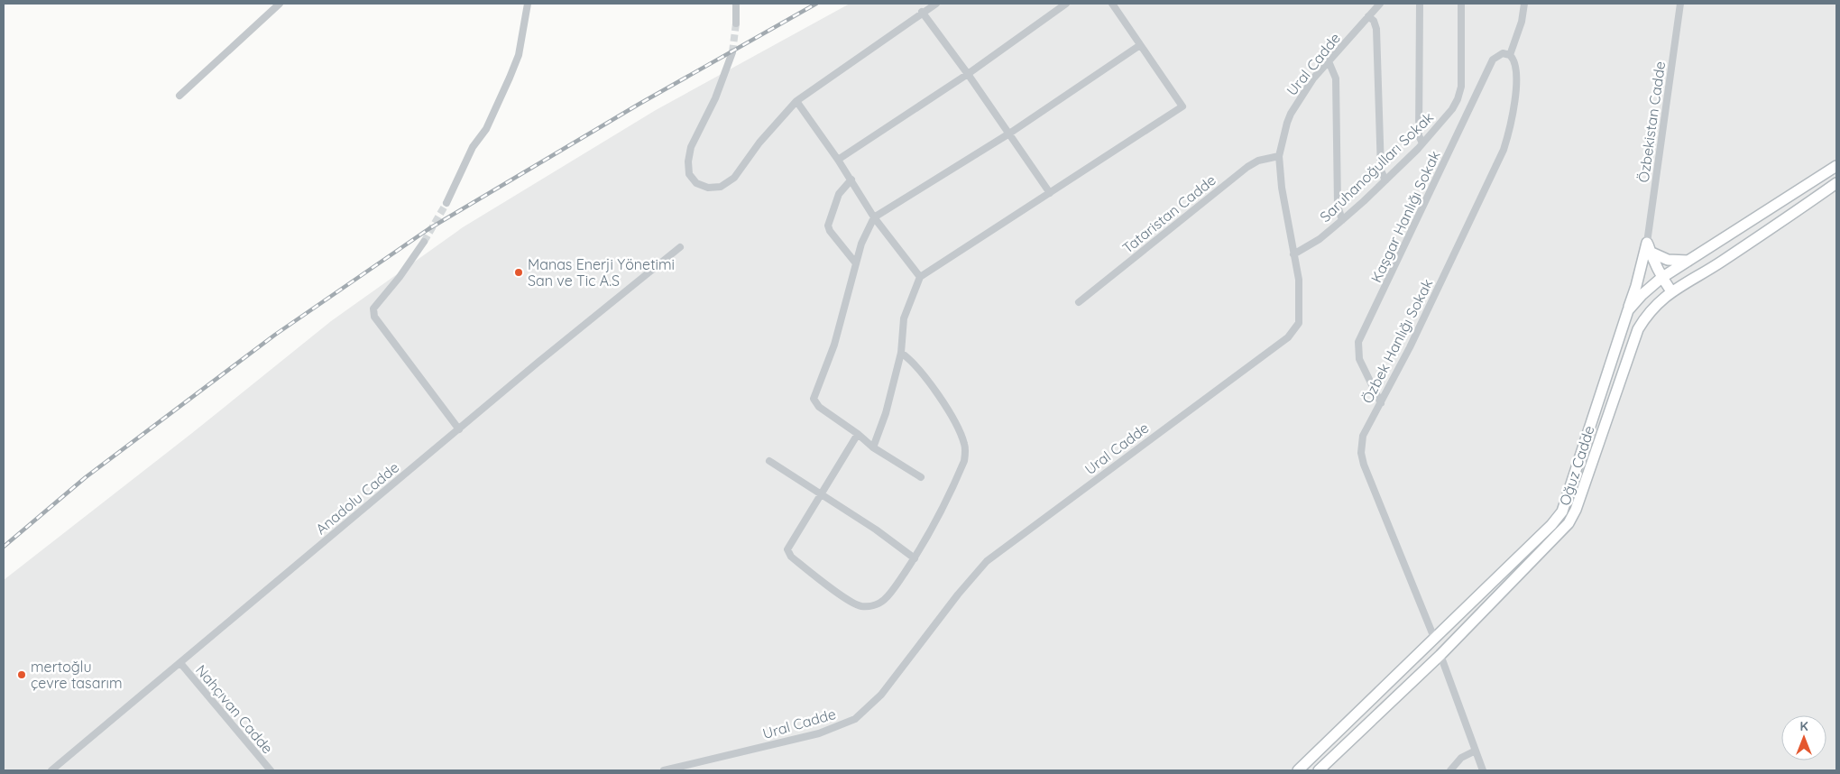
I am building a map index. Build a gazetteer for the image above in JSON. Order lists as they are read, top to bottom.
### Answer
{
  "streets": {
    "street": [
      "Ural Cadde",
      "Özbekistan Cadde",
      "Saruhanoğulları Sokak",
      "Tataristan Cadde",
      "Kaşgar Hanlığı Sokak",
      "Özbek Hanlığı Sokak",
      "Oğuz Cadde",
      "Anadolu Cadde",
      "Nahçıvan Cadde"
    ]
  },
  "crossings": [
    ["Ural Cadde", "Saruhanoğulları Sokak"],
    ["Ural Cadde", "Tataristan Cadde"],
    ["Kaşgar Hanlığı Sokak", "Özbek Hanlığı Sokak"],
    ["Özbek Hanlığı Sokak", "Oğuz Cadde"],
    ["Anadolu Cadde", "Nahçıvan Cadde"]
  ],
  "places": ["Manas Enerji Yönetimi San ve Tic A.S", "mertoğlu çevre tasarım"],
  "north": "top"
}
